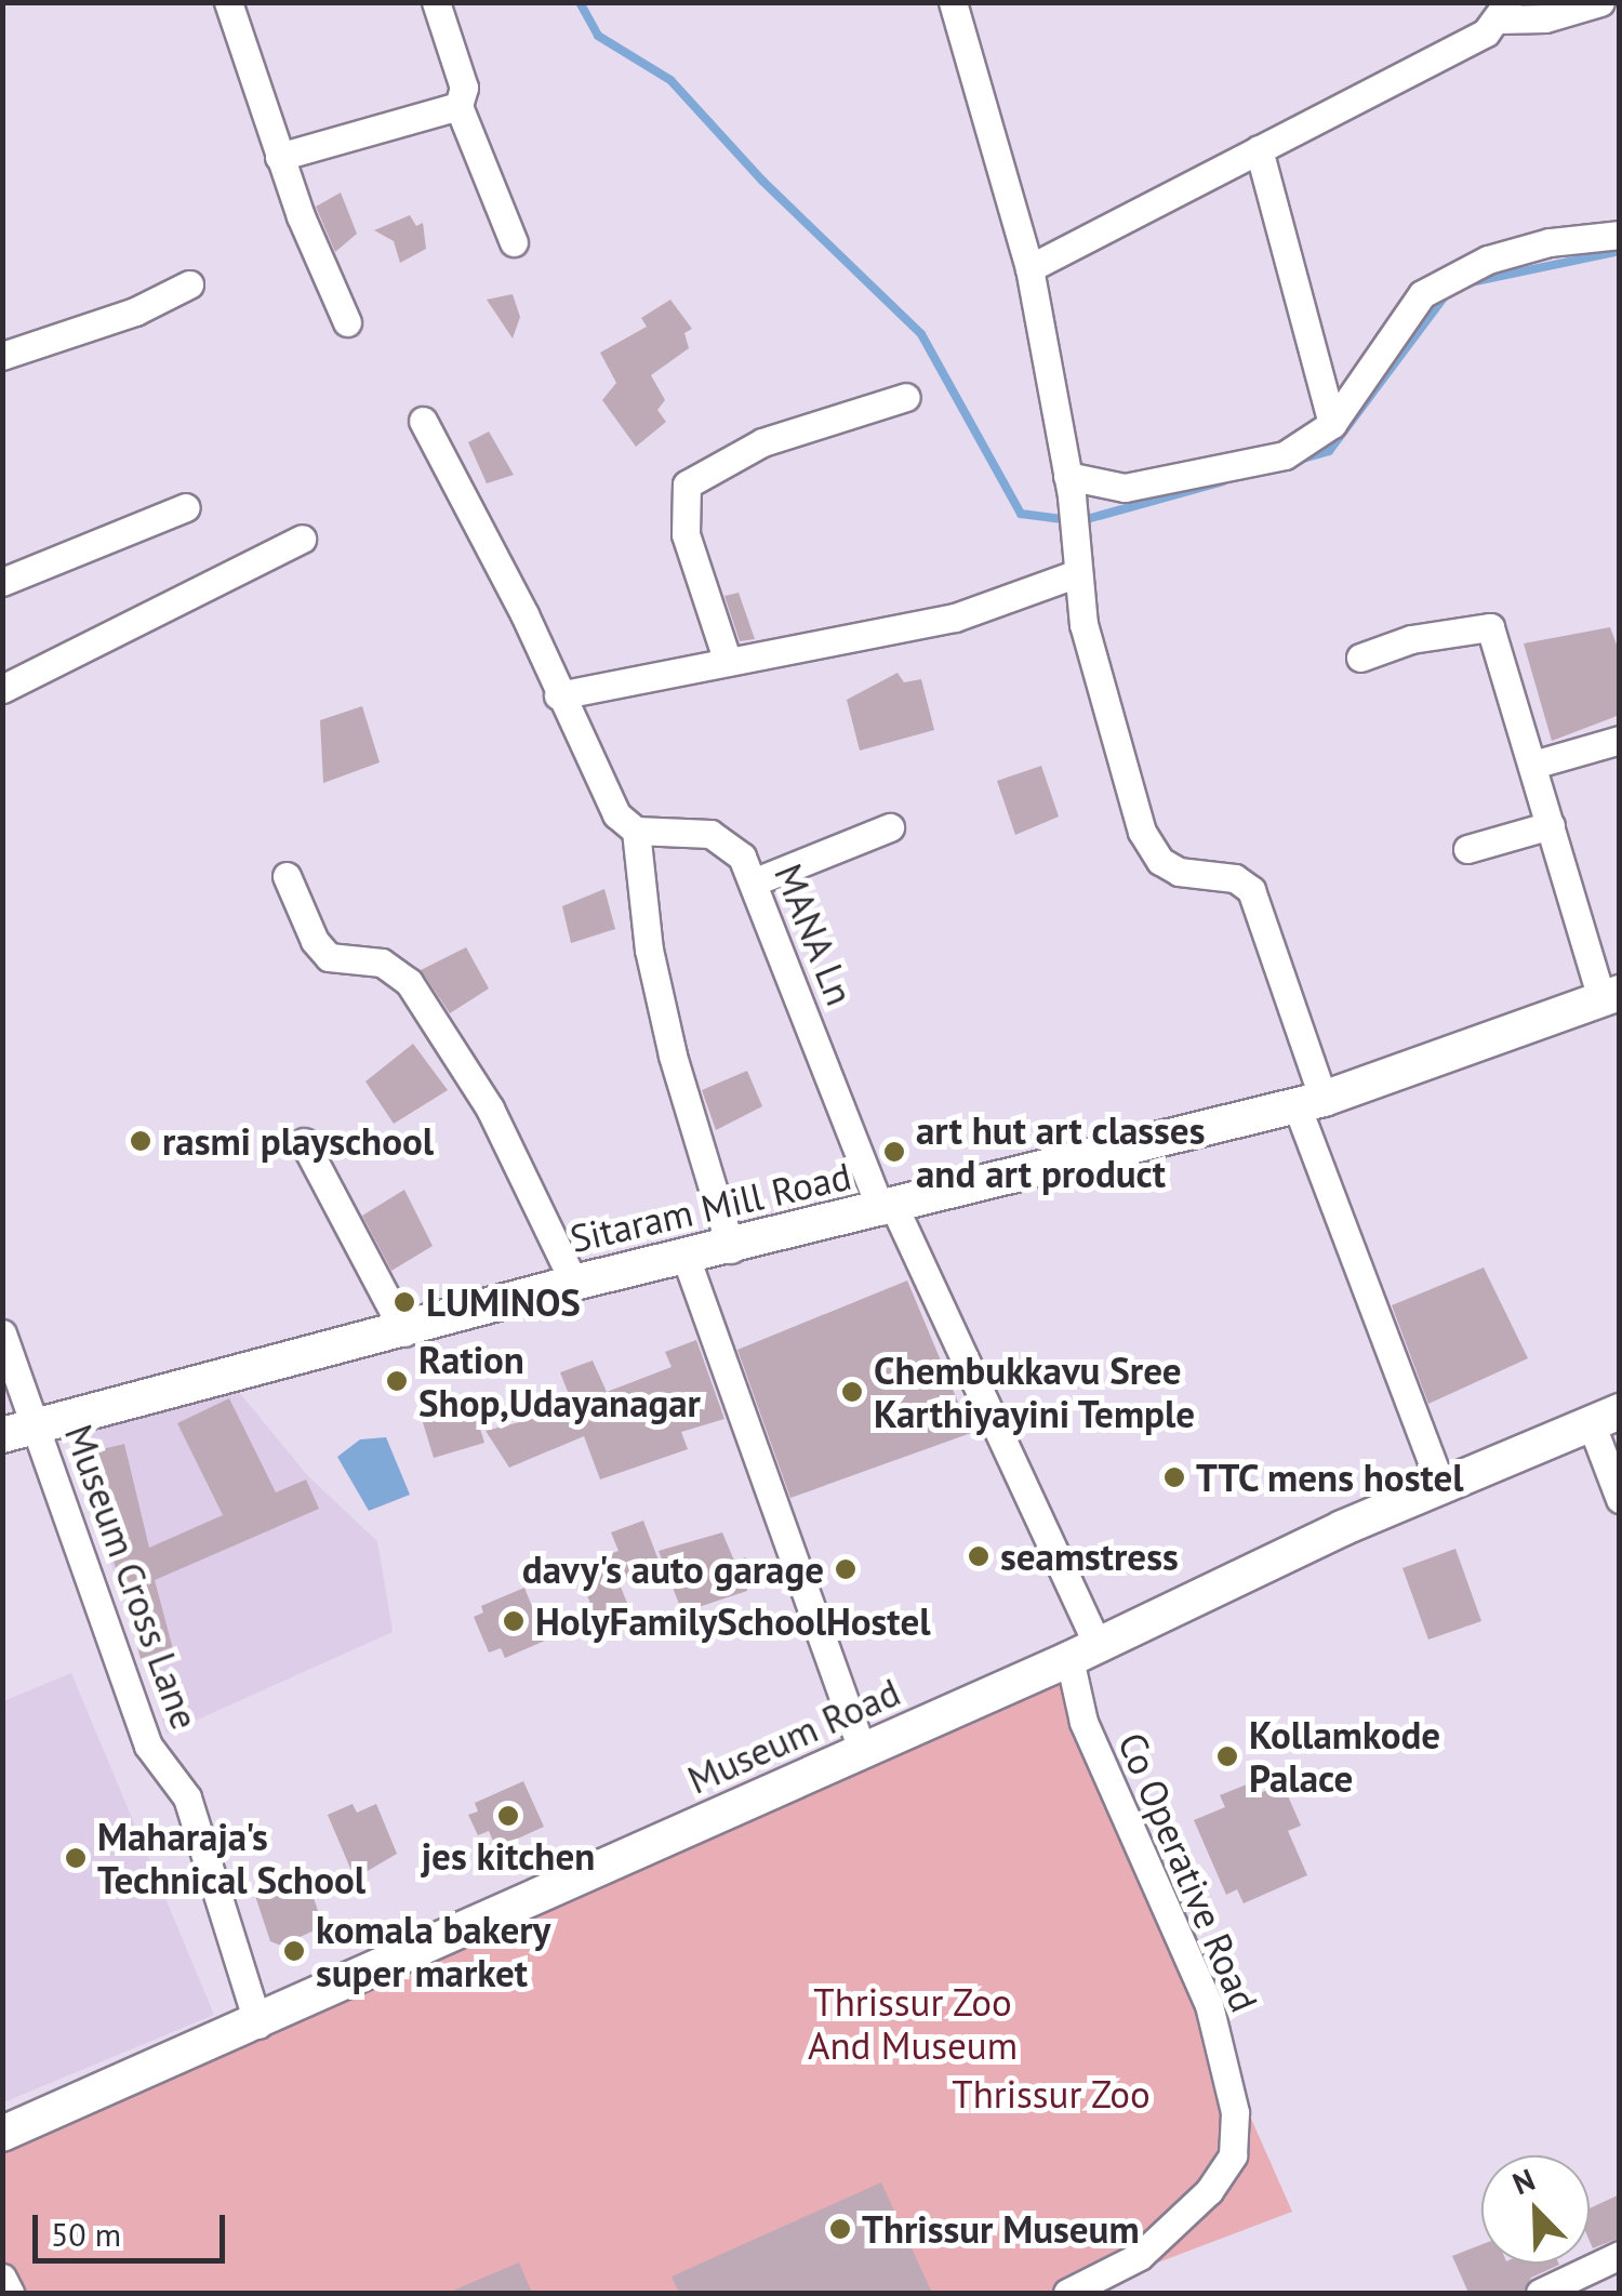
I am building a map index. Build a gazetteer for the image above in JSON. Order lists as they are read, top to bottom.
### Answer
{
  "streets": {
    "main road": ["Sitaram Mill Road", "Museum Road"],
    "street": ["MANA Ln", "Museum Cross Lane", "Co Operative Road"]
  },
  "crossings": [
    ["MANA Ln", "Sitaram Mill Road"],
    ["MANA Ln", "Museum Road"],
    ["MANA Ln", "Co Operative Road"],
    ["Sitaram Mill Road", "Museum Cross Lane"],
    ["Museum Cross Lane", "Museum Road"],
    ["Museum Road", "Co Operative Road"]
  ],
  "parks": ["Thrissur Zoo And Museum", "Thrissur Zoo"],
  "places": [
    "rasmi playschool",
    "art hut art classes and art product",
    "LUMINOS",
    "Ration Shop,Udayanagar",
    "Chembukkavu Sree Karthiyayini Temple",
    "TTC mens hostel",
    "seamstress",
    "davy's auto garage",
    "HolyFamilySchoolHostel",
    "Kollamkode Palace",
    "jes kitchen",
    "Maharaja's Technical School",
    "komala bakery super market",
    "Thrissur Museum"
  ],
  "scale_bar": "50 m",
  "north": "top left"
}
